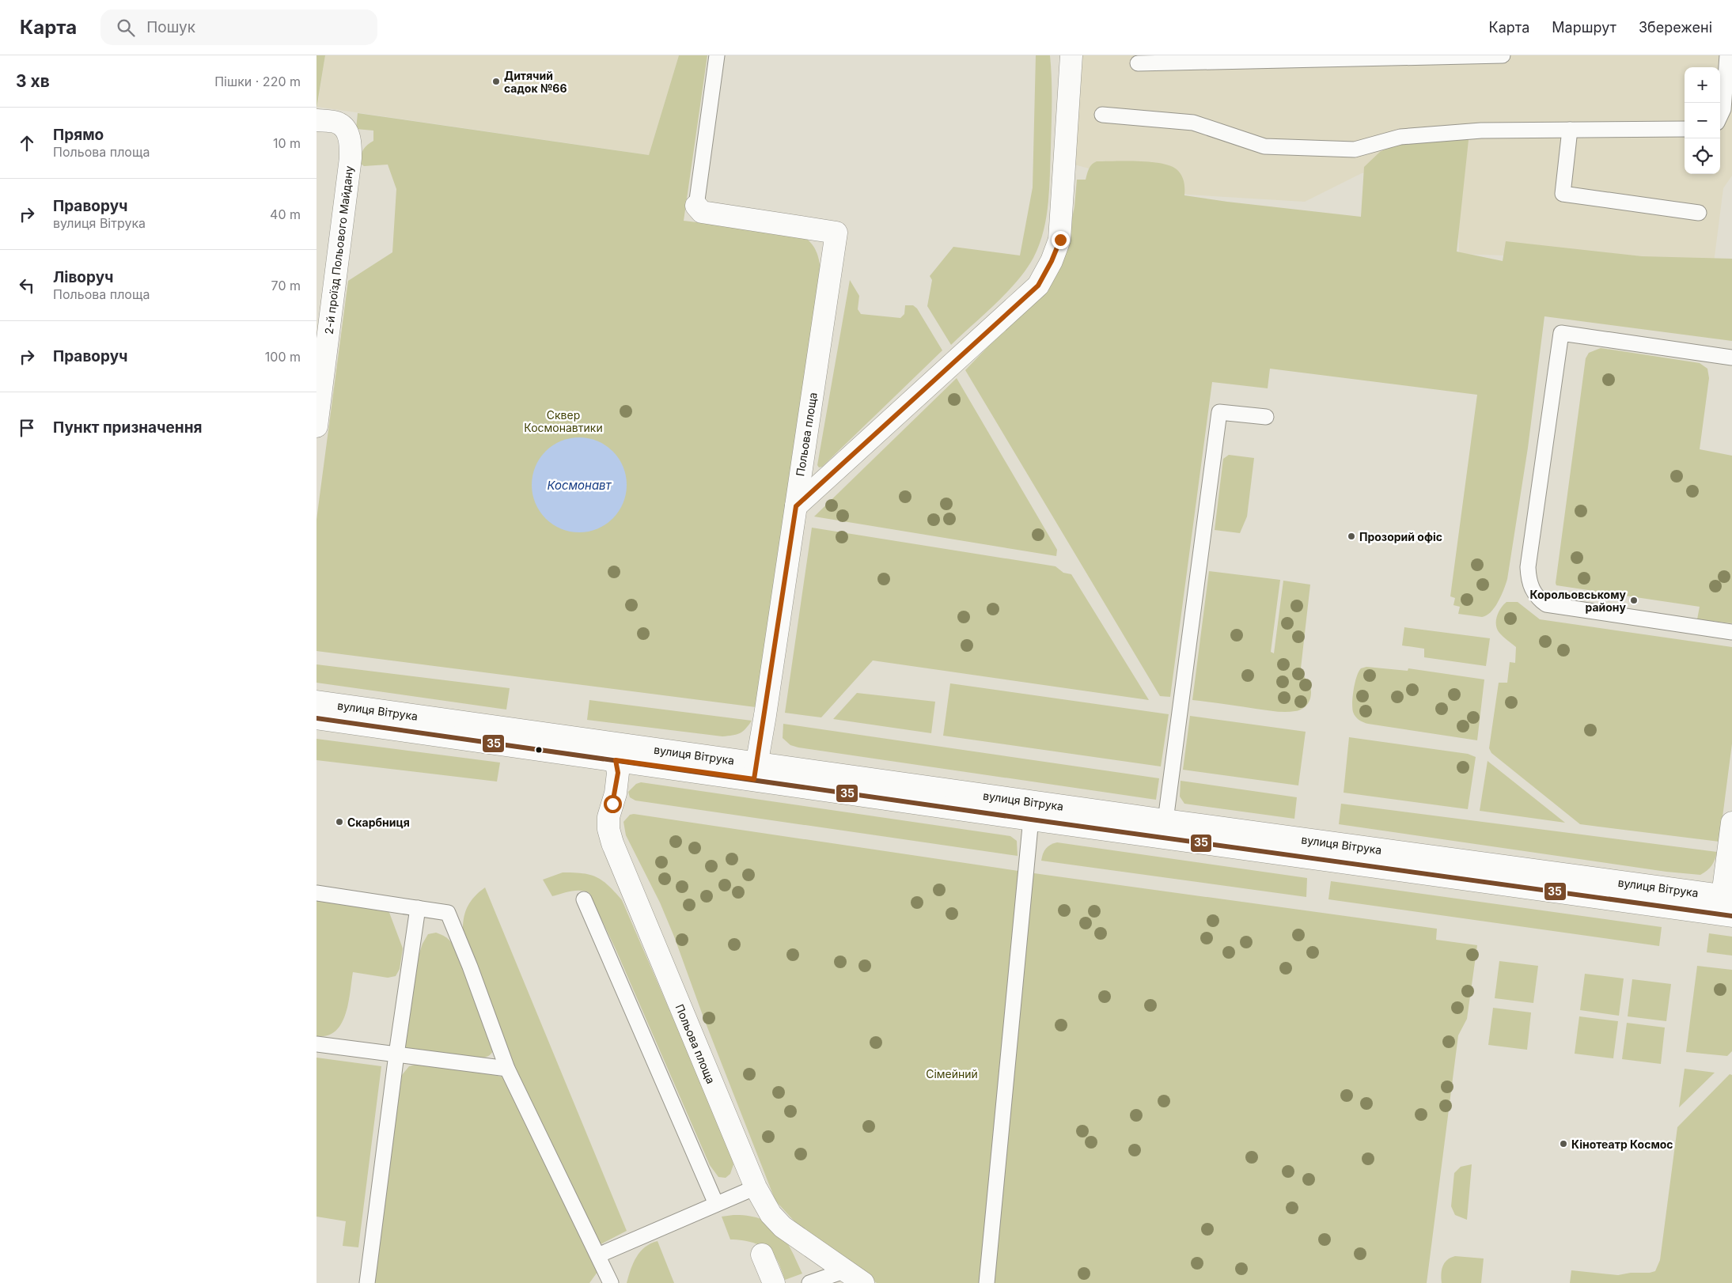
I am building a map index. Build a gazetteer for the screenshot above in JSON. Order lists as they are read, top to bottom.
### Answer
{
  "streets": {
    "main road": ["2-й проїзд Польового Майдану", "Польова площа", "вулиця Вітрука"]
  },
  "crossings": [
    ["Польова площа", "вулиця Вітрука"]
  ],
  "water": ["Космонавт"],
  "parks": ["Сквер Космонавтики", "Сімейний"],
  "places": [
    "Дитячий садок №66",
    "Прозорий офіс",
    "Корольовському району",
    "Скарбниця",
    "Кінотеатр Космос"
  ],
  "lines": ["transit line 35"],
  "page": {
    "header": "Карта",
    "search": "Пошук",
    "nav": ["Карта", "Маршрут", "Збережені"],
    "heading": ["3 хв", "Пішки · 220 m"],
    "map_buttons": ["+", "−"],
    "list": [
      ["Прямо", "Польова площа", "10 m"],
      ["Праворуч", "вулиця Вітрука", "40 m"],
      ["Ліворуч", "Польова площа", "70 m"],
      ["Праворуч", "100 m"],
      "Пункт призначення"
    ]
  }
}
